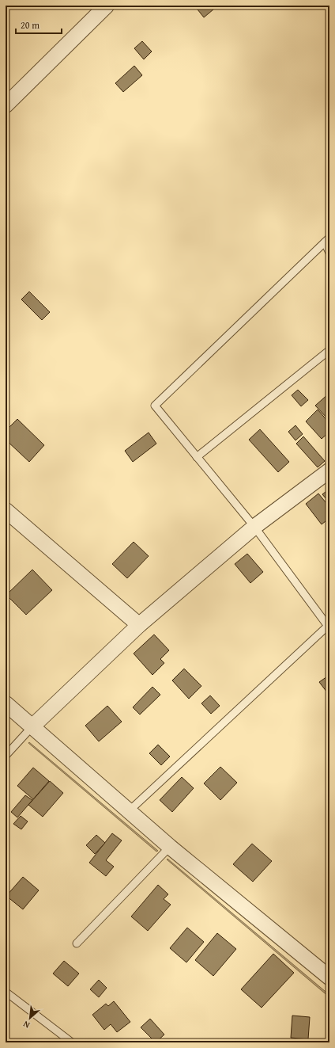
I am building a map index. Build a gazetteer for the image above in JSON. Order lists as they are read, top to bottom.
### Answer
{
  "scale_bar": "20 m",
  "north": "bottom left"
}
